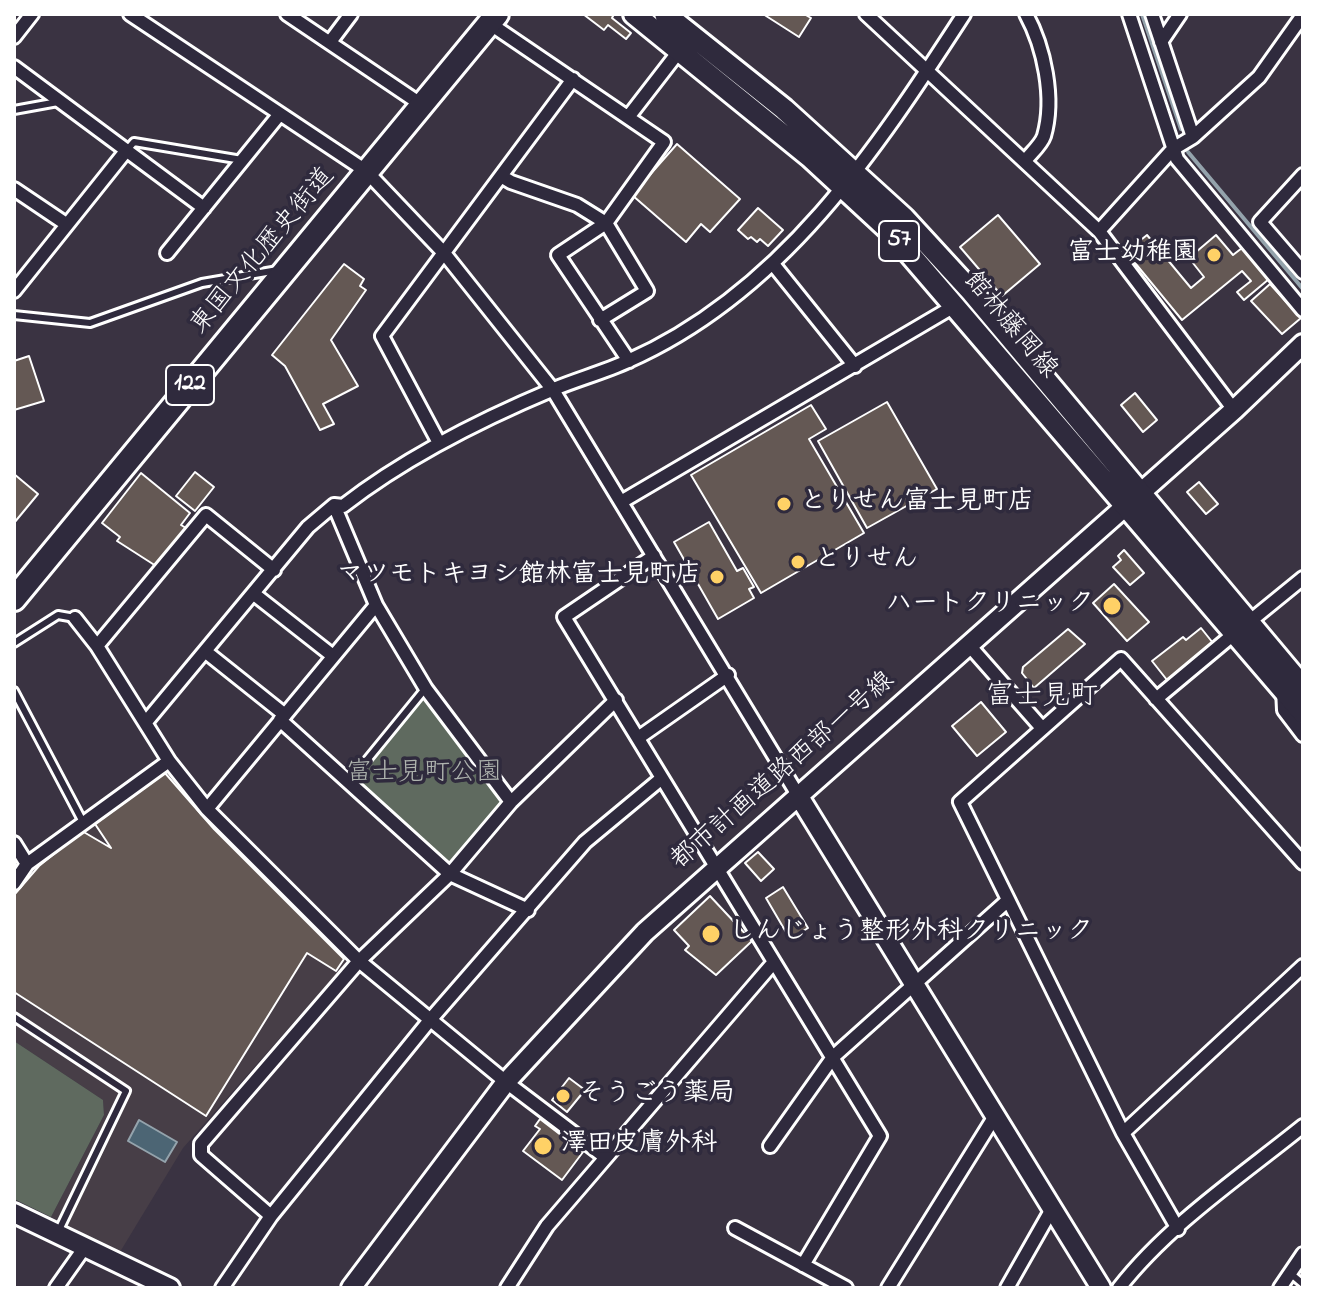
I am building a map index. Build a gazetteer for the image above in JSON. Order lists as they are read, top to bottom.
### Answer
{
  "streets": {
    "highway": ["東国文化歴史街道", "122"],
    "main road": ["57", "館林藤岡線"],
    "street": ["都市計画道路西部一号線"]
  },
  "crossings": [
    ["館林藤岡線", "都市計画道路西部一号線"]
  ],
  "districts": ["富士見町"],
  "parks": ["富士見町公園"],
  "places": [
    "富士幼稚園",
    "とりせん富士見町店",
    "とりせん",
    "マツモトキヨシ館林富士見町店",
    "ハートクリニック",
    "しんじょう整形外科クリニック",
    "そうごう薬局",
    "澤田皮膚外科"
  ]
}
